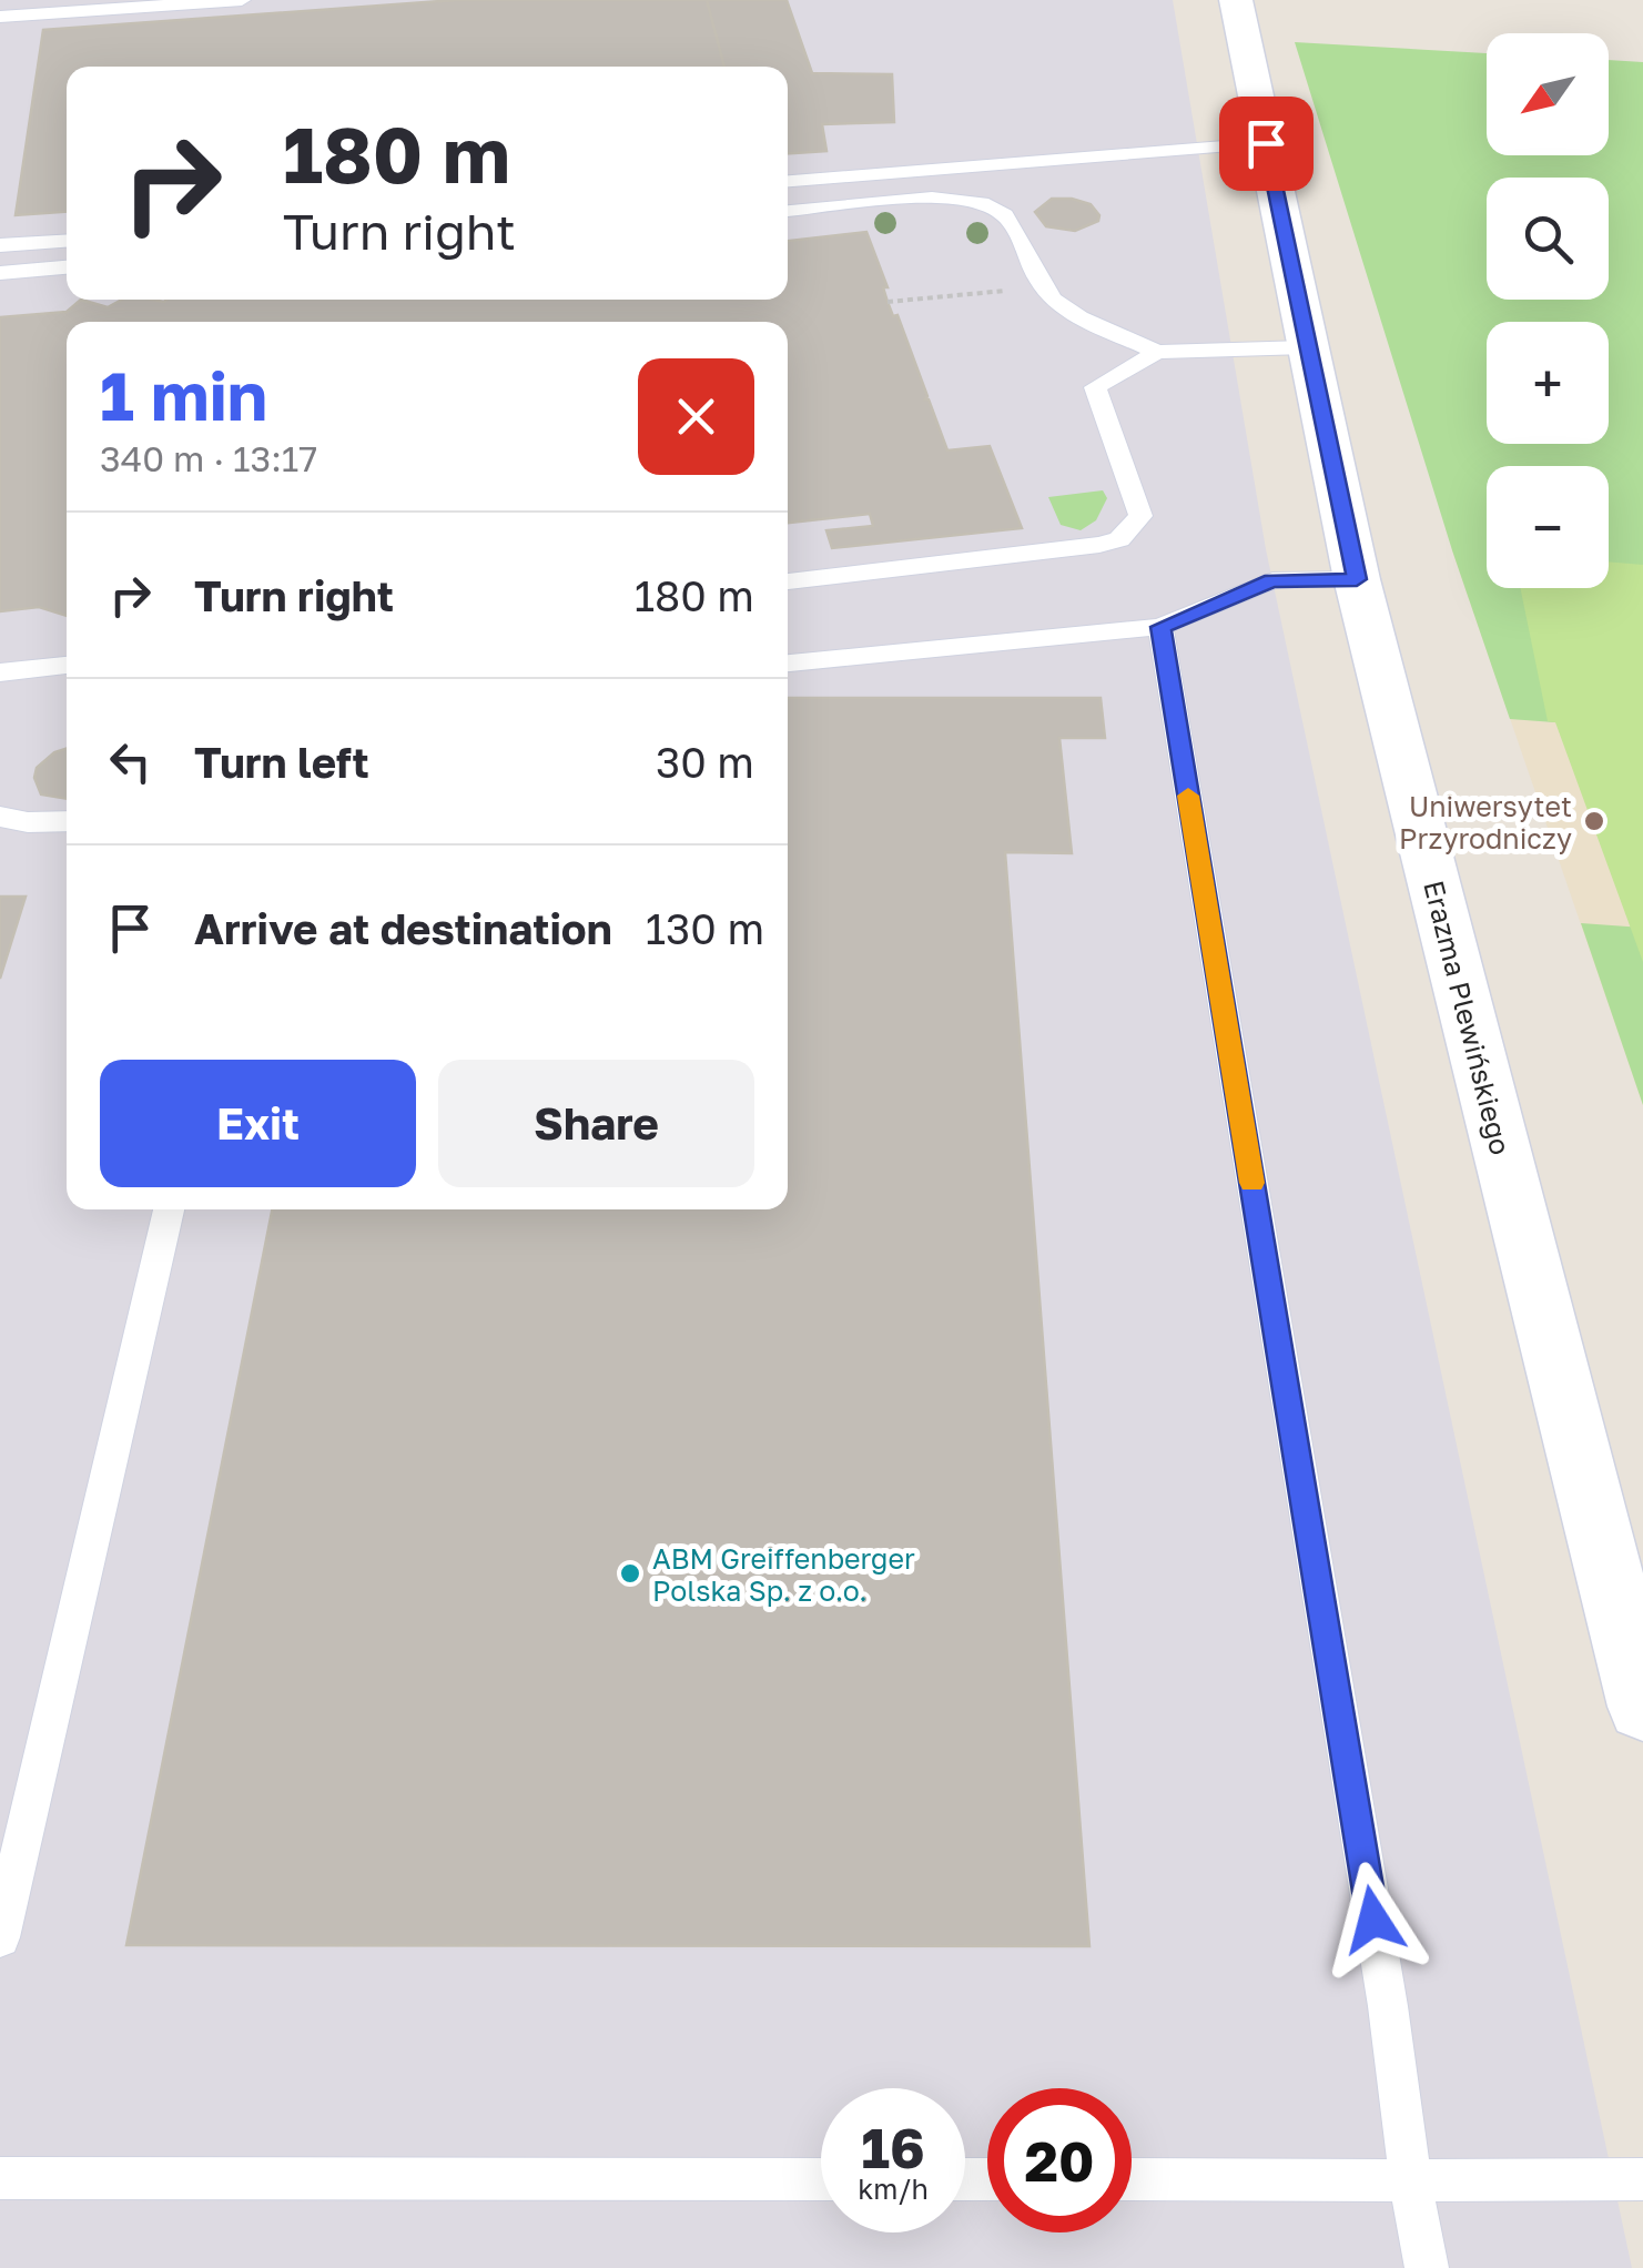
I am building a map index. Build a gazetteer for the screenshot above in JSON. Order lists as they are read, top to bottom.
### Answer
{
  "streets": {
    "street": ["Erazma Plewińskiego"]
  },
  "places": ["Uniwersytet Przyrodniczy", "ABM Greiffenberger Polska Sp. z o.o."],
  "north": "bottom left",
  "page": {
    "map_buttons": ["+", "−"],
    "turn": ["180 m", "Turn right"],
    "heading": ["1 min", "340 m · 13:17"],
    "list": [
      {
        "name": "Turn right",
        "value": "180 m"
      },
      {
        "name": "Turn left",
        "value": "30 m"
      },
      {
        "name": "Arrive at destination",
        "value": "130 m"
      }
    ],
    "buttons": ["Exit", "Share"],
    "speed": "16 km/h",
    "limit": "20"
  }
}
